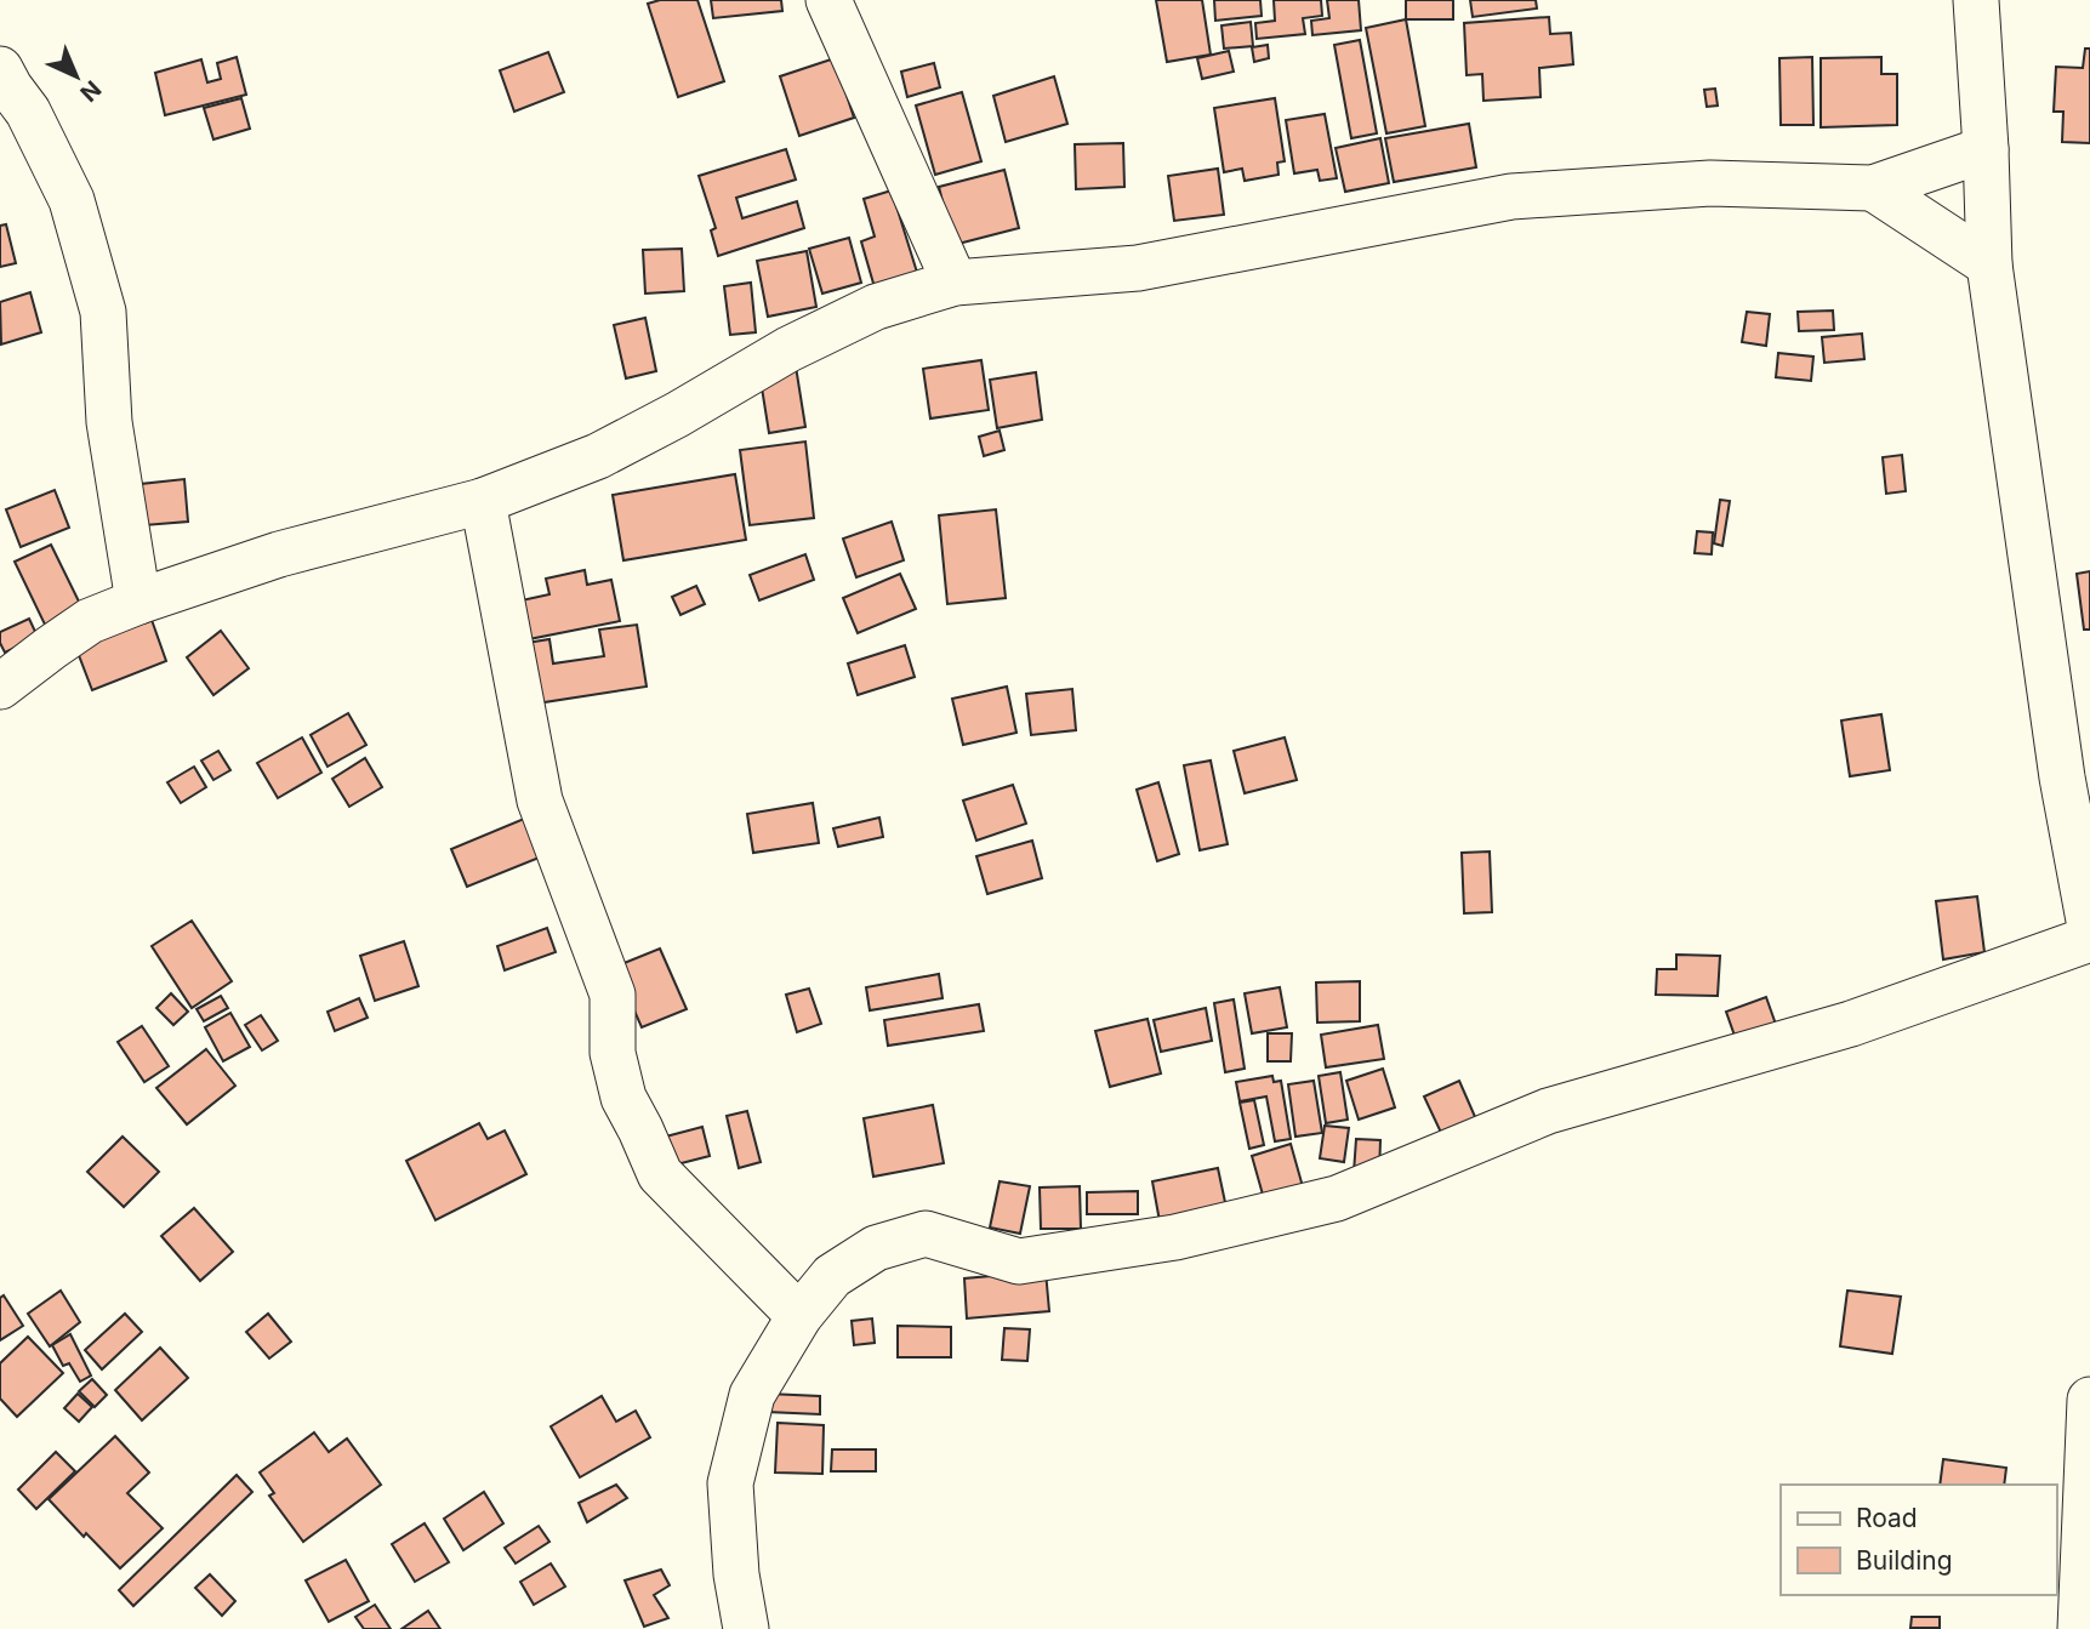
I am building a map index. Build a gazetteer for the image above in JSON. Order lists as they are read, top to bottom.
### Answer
{
  "legend": ["Road", "Building"],
  "north": "bottom right"
}
